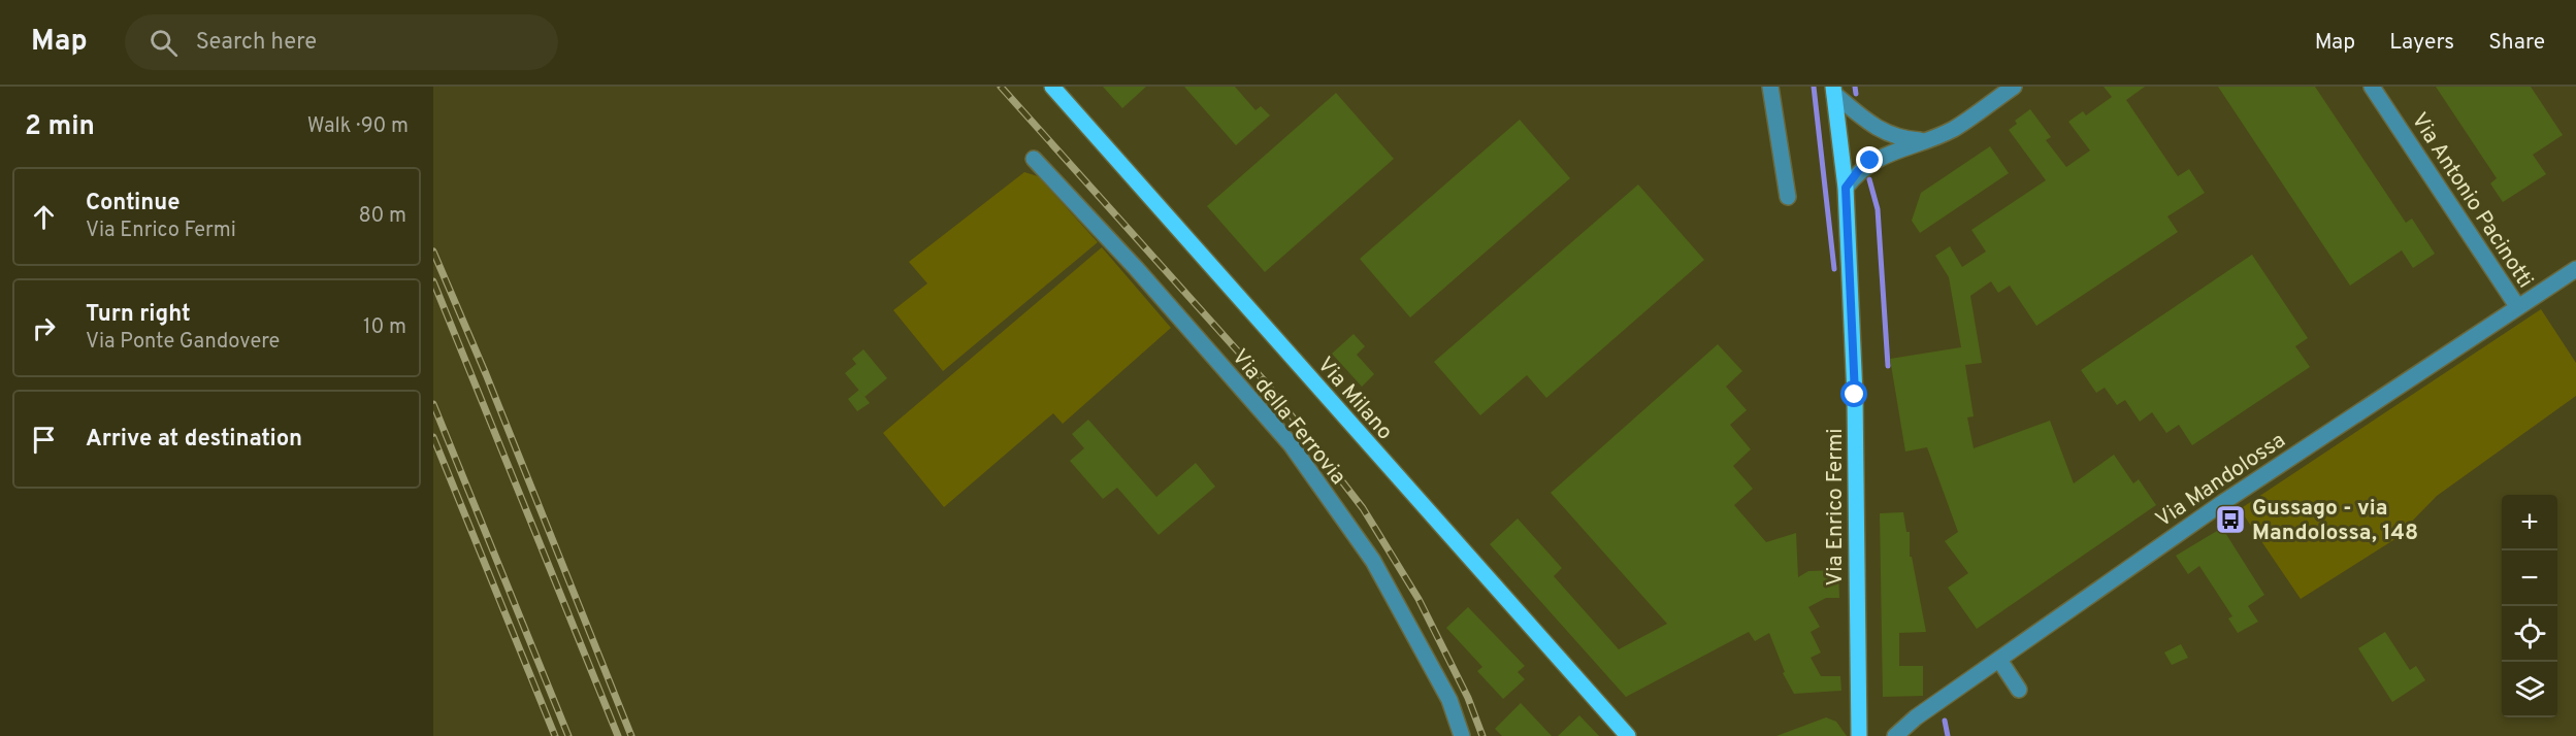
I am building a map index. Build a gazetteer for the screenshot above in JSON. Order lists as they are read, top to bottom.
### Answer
{
  "streets": {
    "main road": ["Via Milano", "Via Enrico Fermi"],
    "street": ["Via Antonio Pacinotti", "Via della Ferrovia", "Via Mandolossa"]
  },
  "crossings": [
    ["Via Antonio Pacinotti", "Via Mandolossa"]
  ],
  "places": {
    "bus stop": ["Gussago - via Mandolossa, 148"]
  },
  "page": {
    "header": "Map",
    "search": "Search here",
    "nav": ["Map", "Layers", "Share"],
    "heading": ["2 min", "Walk · 90 m"],
    "list": [
      ["Continue", "Via Enrico Fermi", "80 m"],
      ["Turn right", "Via Ponte Gandovere", "10 m"],
      "Arrive at destination"
    ],
    "map_buttons": ["+", "−"]
  }
}
